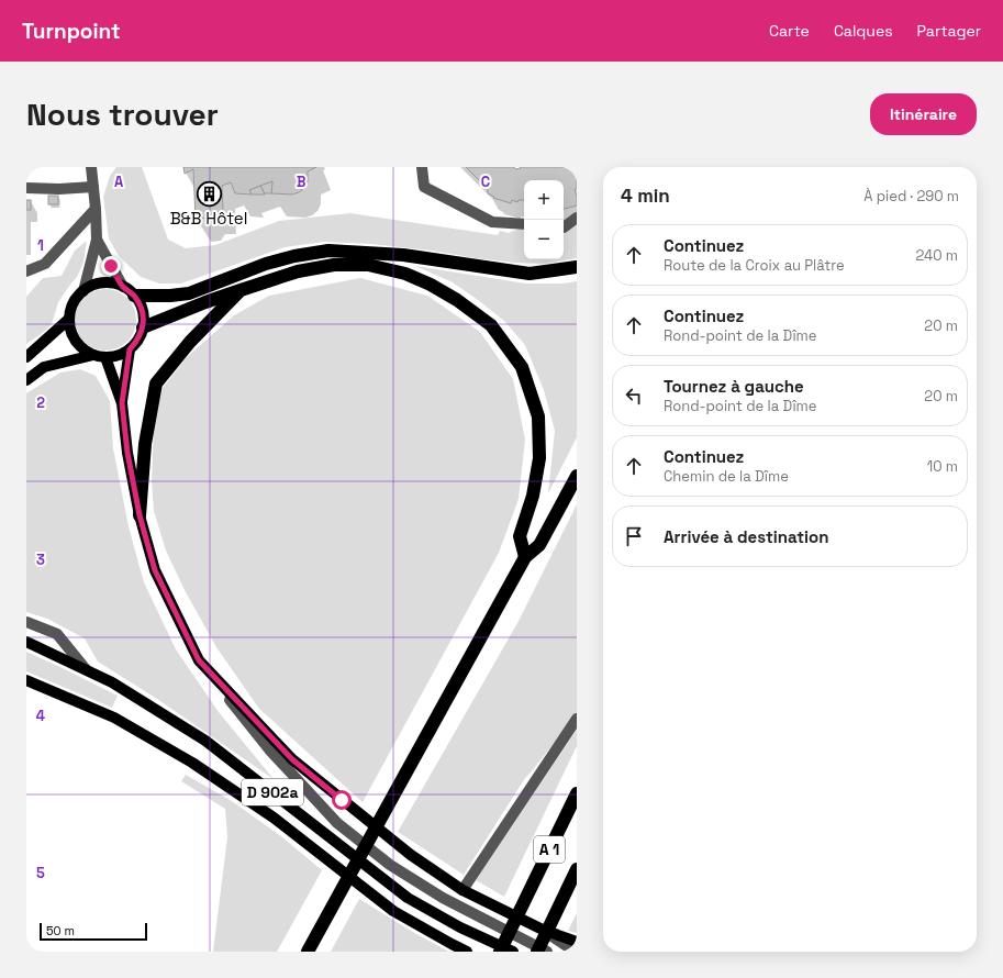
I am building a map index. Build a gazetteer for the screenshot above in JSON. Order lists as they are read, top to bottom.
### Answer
{
  "streets": {
    "highway": ["A 1"],
    "main road": ["D 902a"]
  },
  "places": {
    "building": ["B&B Hôtel"]
  },
  "scale_bar": "50 m",
  "page": {
    "header": "Turnpoint",
    "nav": ["Carte", "Calques", "Partager"],
    "buttons": "Itinéraire",
    "title": "Nous trouver",
    "heading": ["4 min", "À pied · 290 m"],
    "map_buttons": ["+", "−"],
    "list": [
      ["Continuez", "Route de la Croix au Plâtre", "240 m"],
      ["Continuez", "Rond-point de la Dîme", "20 m"],
      ["Tournez à gauche", "Rond-point de la Dîme", "20 m"],
      ["Continuez", "Chemin de la Dîme", "10 m"],
      "Arrivée à destination"
    ],
    "scale": "50 m"
  },
  "grid": {
    "columns": ["A", "B", "C"],
    "rows": [
      "1",
      "2",
      "3",
      "4",
      "5"
    ]
  }
}
